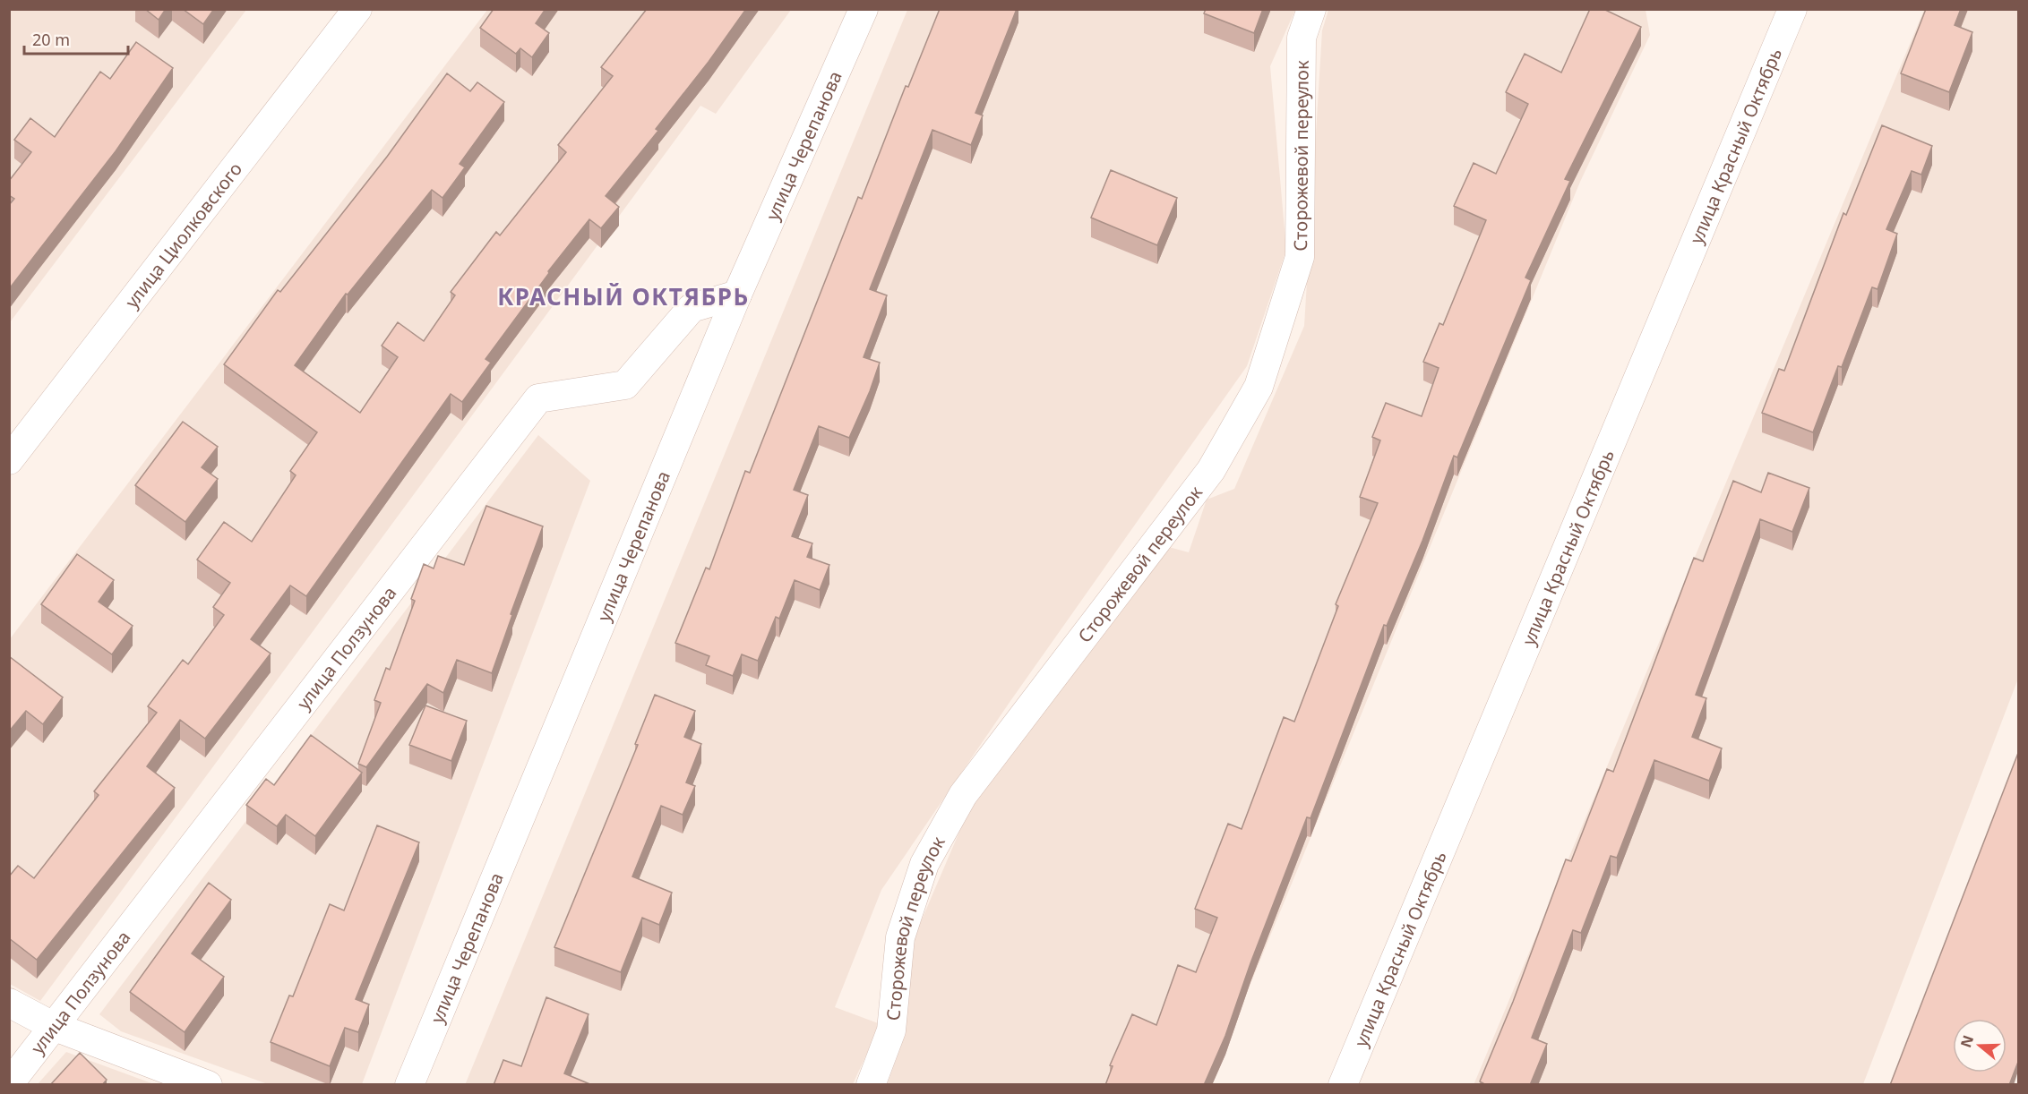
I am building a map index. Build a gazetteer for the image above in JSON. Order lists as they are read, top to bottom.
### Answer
{
  "streets": {
    "street": [
      "улица Черепанова",
      "улица Красный Октябрь",
      "Сторожевой переулок",
      "улица Циолковского",
      "улица Ползунова"
    ]
  },
  "crossings": [
    ["улица Черепанова", "улица Ползунова"]
  ],
  "districts": ["КРАСНЫЙ ОКТЯБРЬ"],
  "scale_bar": "20 m",
  "north": "left"
}
